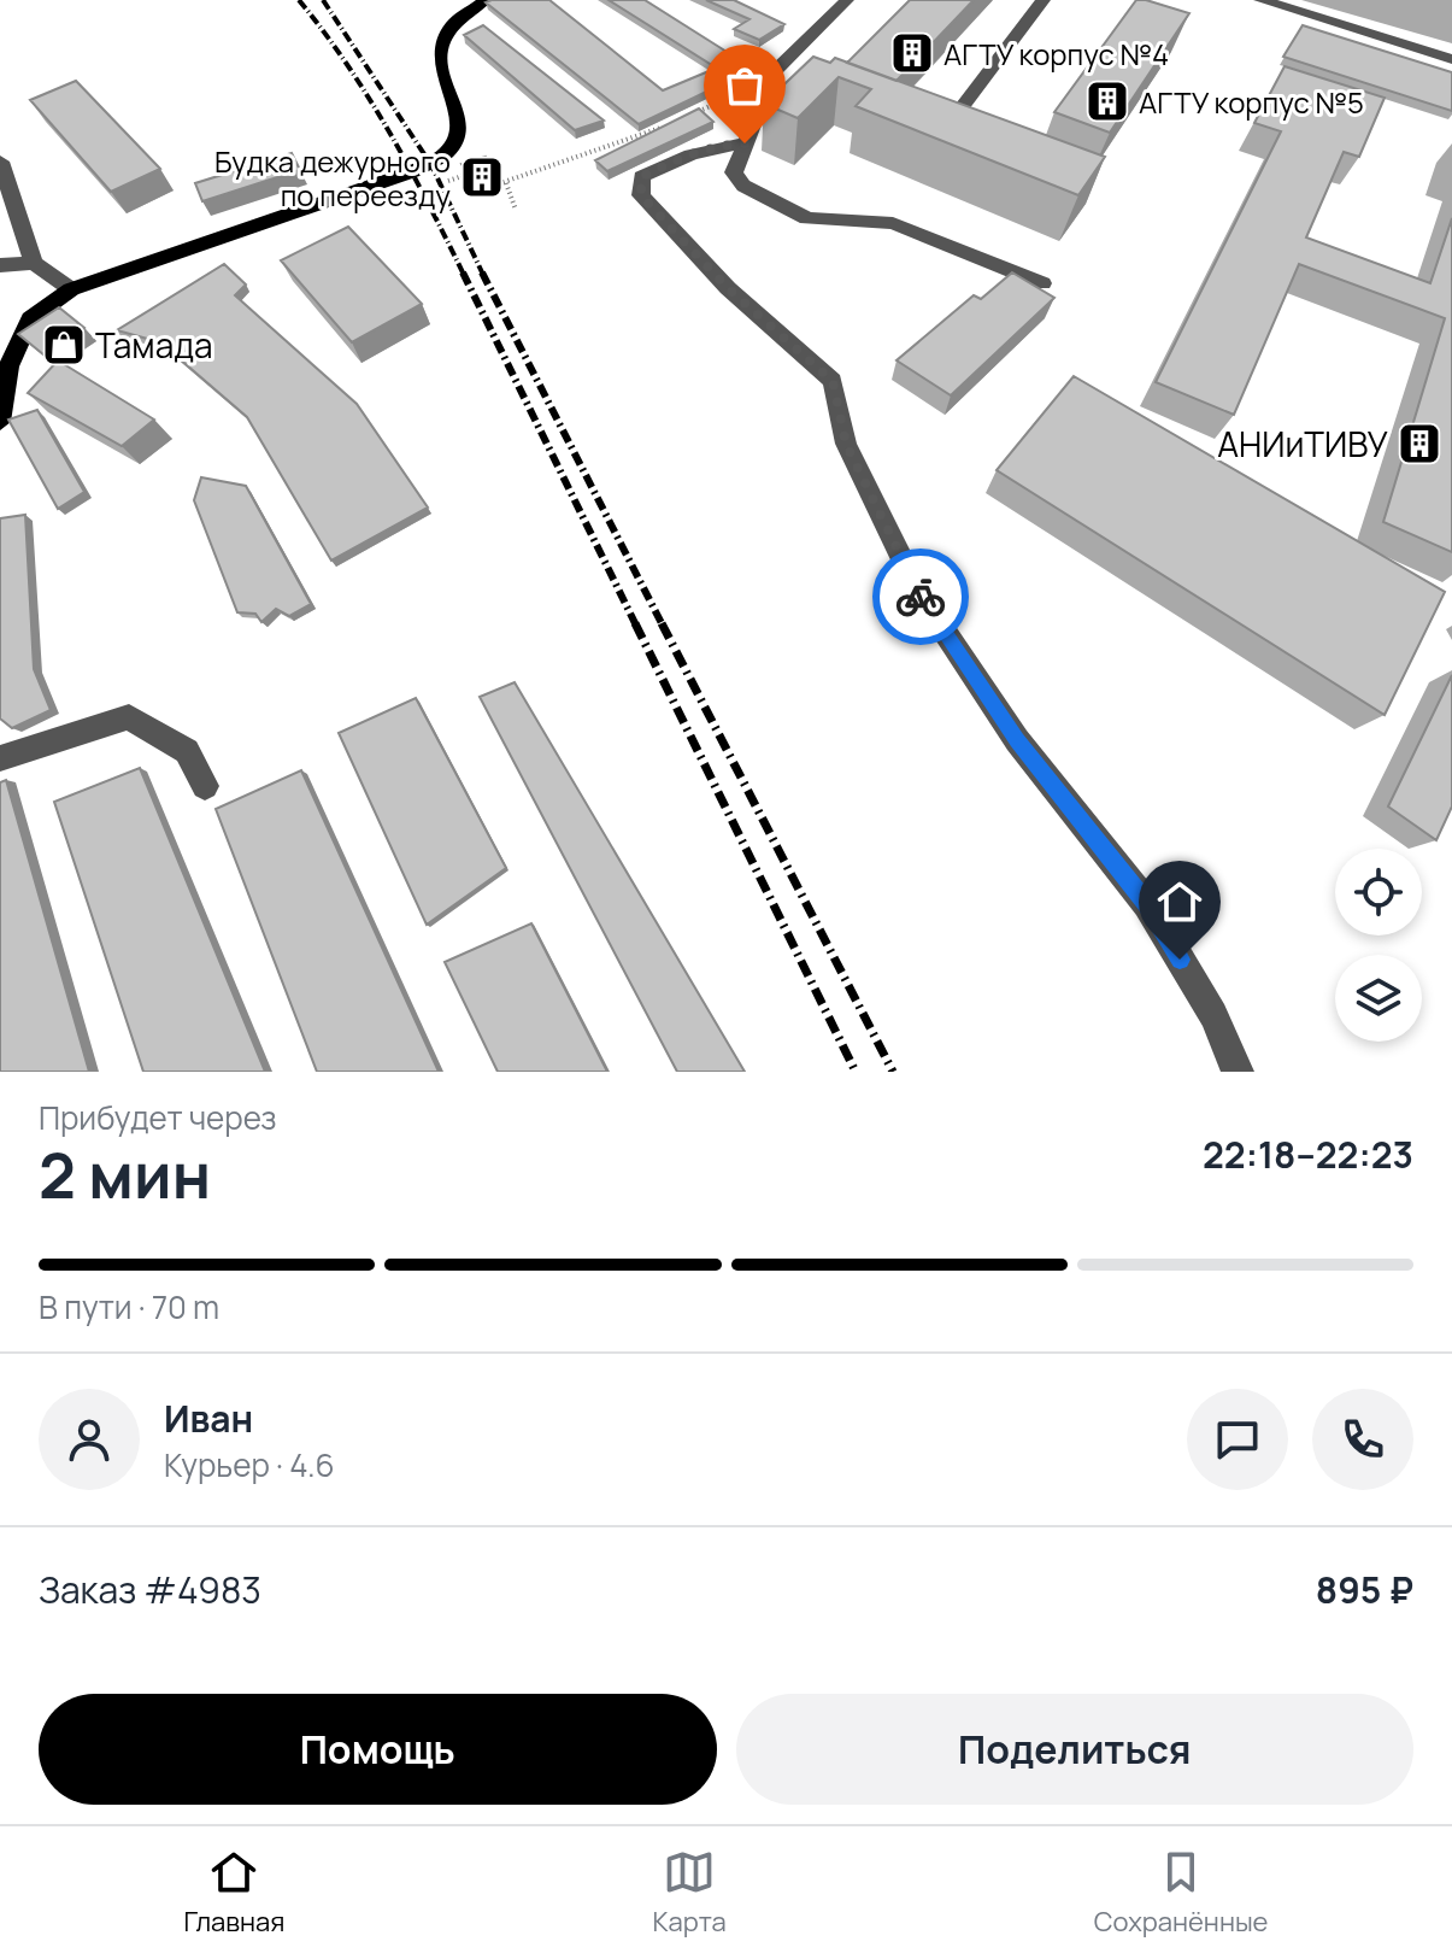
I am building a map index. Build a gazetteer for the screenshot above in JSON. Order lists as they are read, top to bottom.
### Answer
{
  "places": {
    "building": [
      "АГТУ корпус №4",
      "АГТУ корпус №5",
      "Будка дежурного по переезду",
      "АНИиТИВУ"
    ],
    "shop": ["Тамада"]
  },
  "page": {
    "heading": ["2 мин", "Прибудет через", "22:18–22:23"],
    "panel": [
      "Иван",
      "Курьер · 4.6",
      "Заказ #4983",
      "895 ₽"
    ],
    "bar": "В пути · 70 m",
    "buttons": ["Помощь", "Поделиться"],
    "tabs": ["Главная", "Карта", "Сохранённые"]
  }
}
